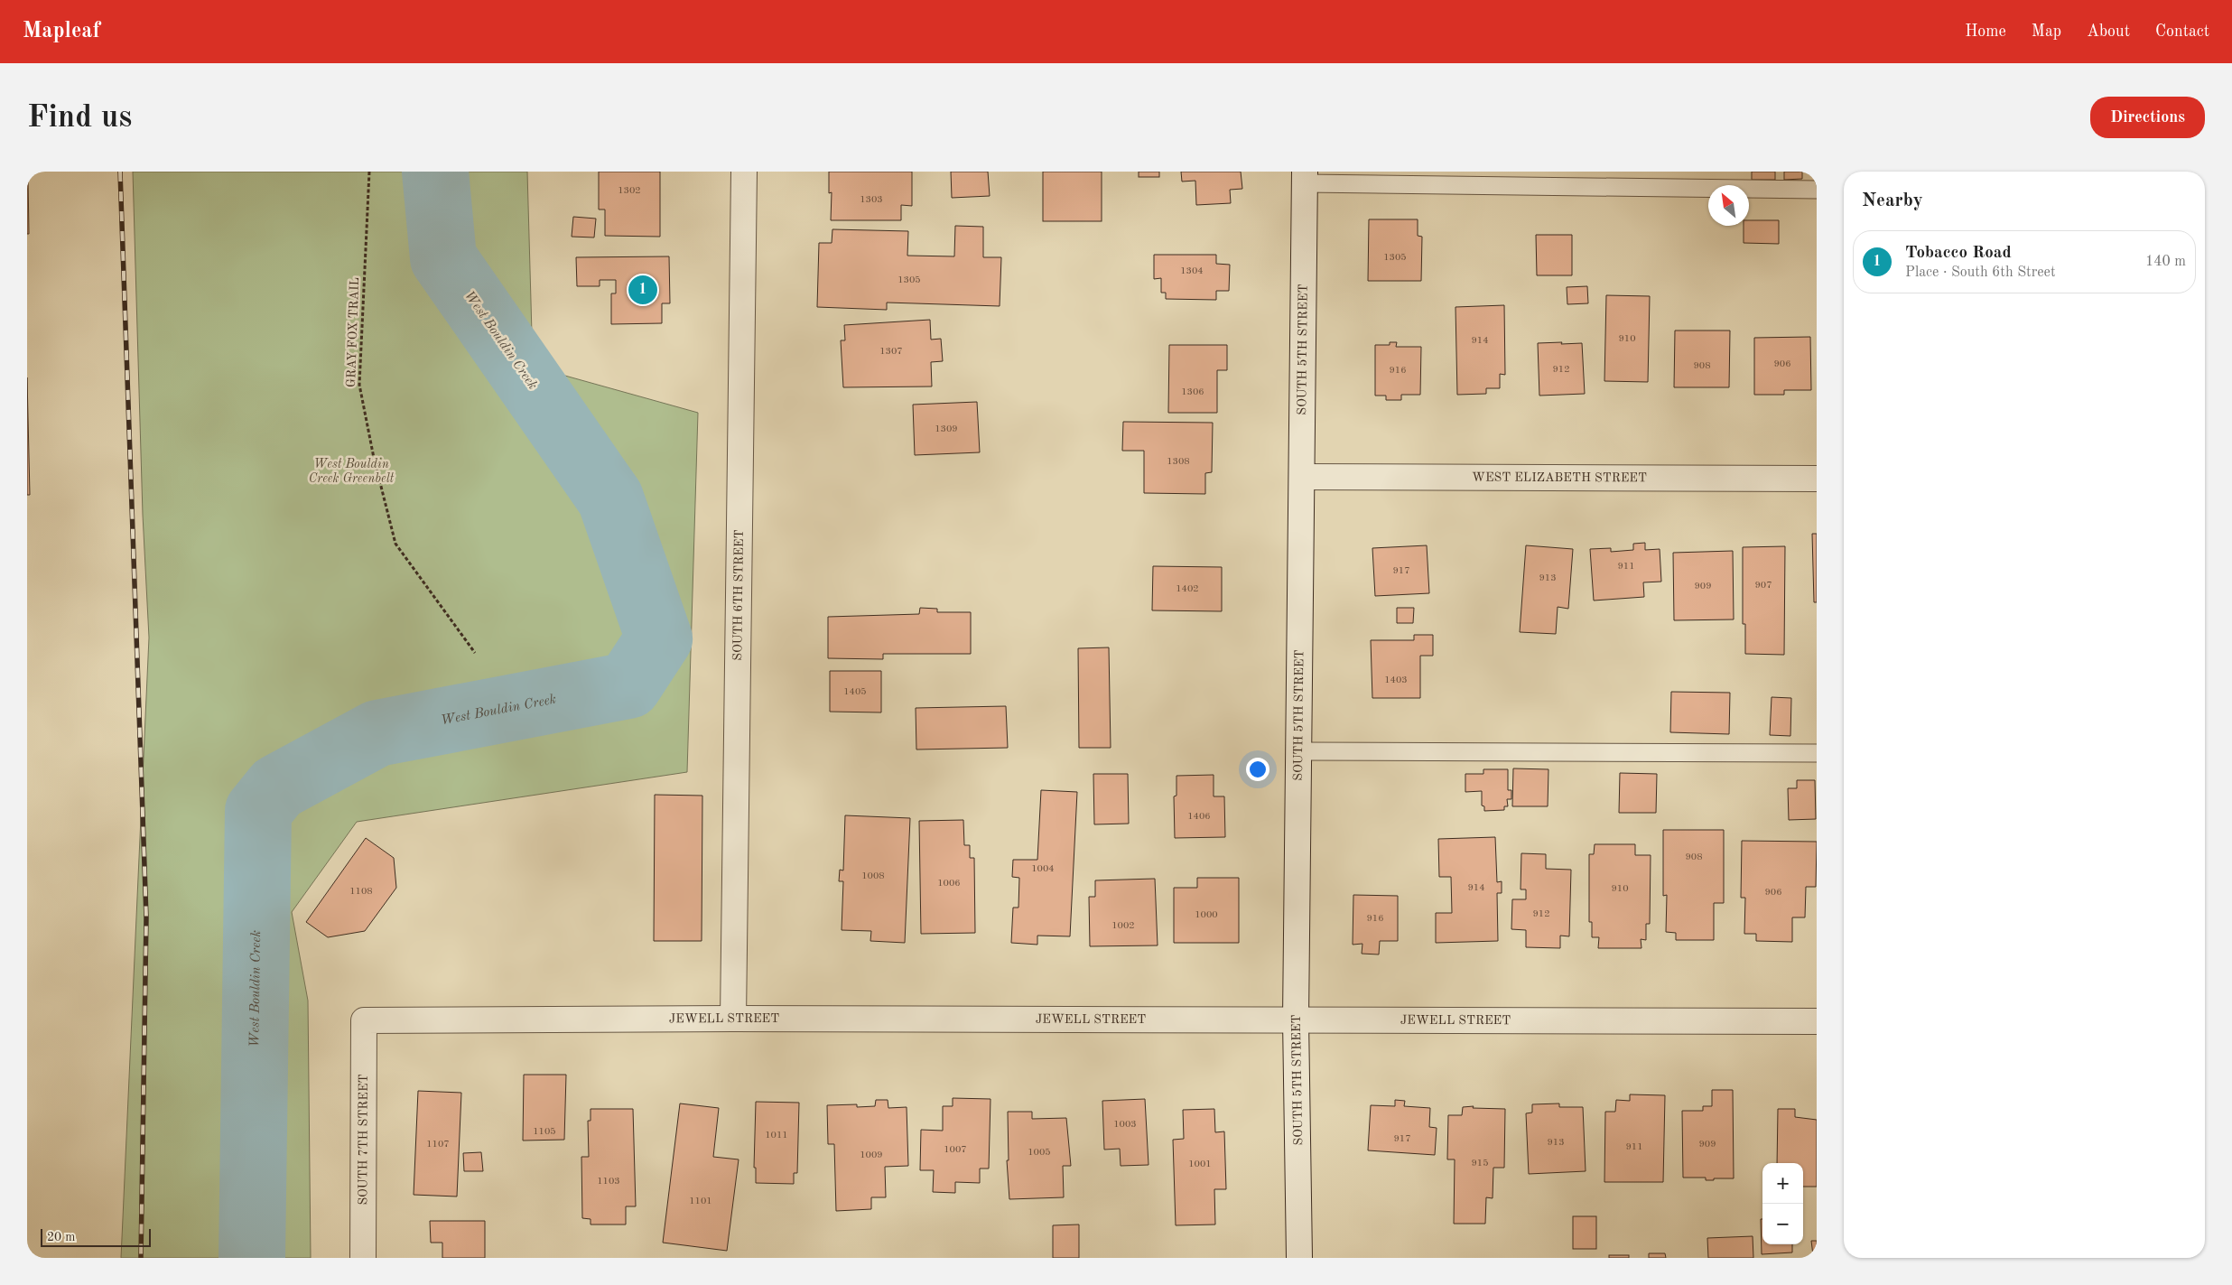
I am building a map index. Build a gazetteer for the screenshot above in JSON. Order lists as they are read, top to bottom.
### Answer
{
  "streets": {
    "street": [
      "SOUTH 5TH STREET",
      "WEST ELIZABETH STREET",
      "SOUTH 6TH STREET",
      "JEWELL STREET",
      "SOUTH 7TH STREET"
    ],
    "path": ["GRAY FOX TRAIL"]
  },
  "crossings": [
    ["SOUTH 5TH STREET", "WEST ELIZABETH STREET"],
    ["SOUTH 5TH STREET", "JEWELL STREET"],
    ["SOUTH 6TH STREET", "JEWELL STREET"],
    ["JEWELL STREET", "SOUTH 7TH STREET"]
  ],
  "water": ["West Bouldin Creek"],
  "parks": ["West Bouldin Creek Greenbelt"],
  "house_numbers": [
    "1302",
    "1303",
    "1305",
    "1304",
    "1305",
    "910",
    "914",
    "1307",
    "906",
    "908",
    "912",
    "916",
    "1306",
    "1309",
    "1308",
    "911",
    "917",
    "913",
    "907",
    "909",
    "1402",
    "1403",
    "1405",
    "1406",
    "908",
    "1004",
    "1008",
    "1006",
    "914",
    "910",
    "1108",
    "906",
    "912",
    "1000",
    "916",
    "1002",
    "1003",
    "1105",
    "1011",
    "917",
    "913",
    "1107",
    "909",
    "911",
    "1007",
    "1005",
    "1009",
    "915",
    "1001",
    "1103",
    "1101"
  ],
  "scale_bar": "20 m",
  "north": "top left",
  "page": {
    "header": "Mapleaf",
    "nav": [
      "Home",
      "Map",
      "About",
      "Contact"
    ],
    "buttons": "Directions",
    "title": "Find us",
    "heading": "Nearby",
    "list": [
      {
        "mark": "1",
        "name": "Tobacco Road",
        "note": "Place · South 6th Street",
        "value": "140 m"
      }
    ],
    "pins": "1",
    "map_buttons": ["+", "−"],
    "scale": "20 m"
  }
}
